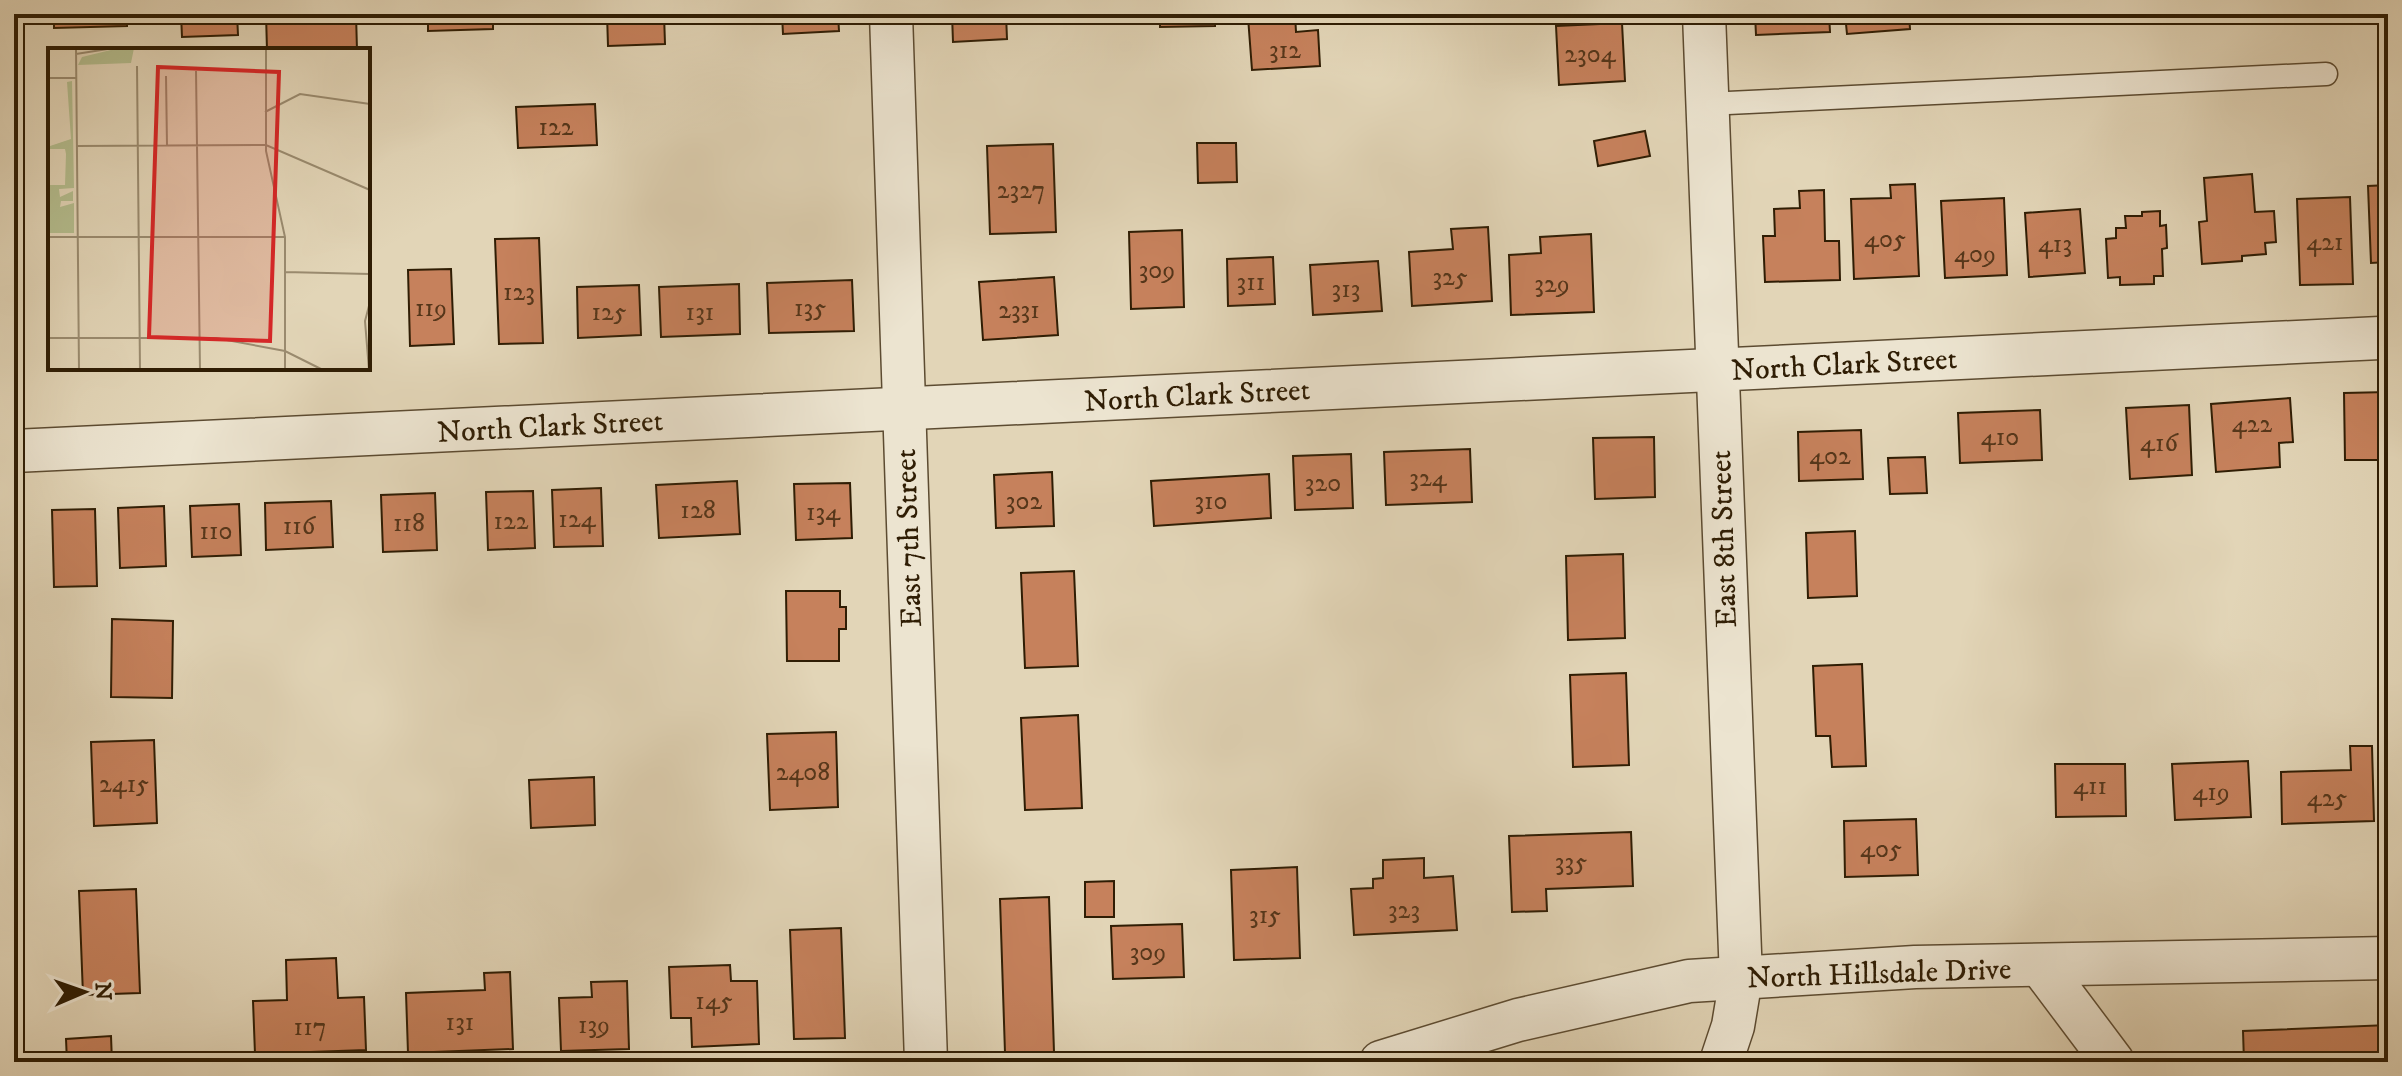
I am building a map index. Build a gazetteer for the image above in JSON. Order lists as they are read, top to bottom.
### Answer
{
  "streets": {
    "street": [
      "North Clark Street",
      "East 7th Street",
      "East 8th Street",
      "North Hillsdale Drive"
    ]
  },
  "crossings": [
    ["North Clark Street", "East 7th Street"],
    ["North Clark Street", "East 8th Street"],
    ["East 8th Street", "North Hillsdale Drive"]
  ],
  "house_numbers": [
    "312",
    "2304",
    "122",
    "2327",
    "405",
    "421",
    "413",
    "409",
    "309",
    "325",
    "311",
    "329",
    "313",
    "123",
    "119",
    "135",
    "2331",
    "125",
    "131",
    "422",
    "410",
    "416",
    "402",
    "324",
    "320",
    "302",
    "310",
    "128",
    "134",
    "124",
    "122",
    "118",
    "116",
    "110",
    "2408",
    "2415",
    "411",
    "419",
    "425",
    "405",
    "335",
    "323",
    "315",
    "309",
    "145",
    "131",
    "139",
    "117"
  ],
  "north": "right"
}
